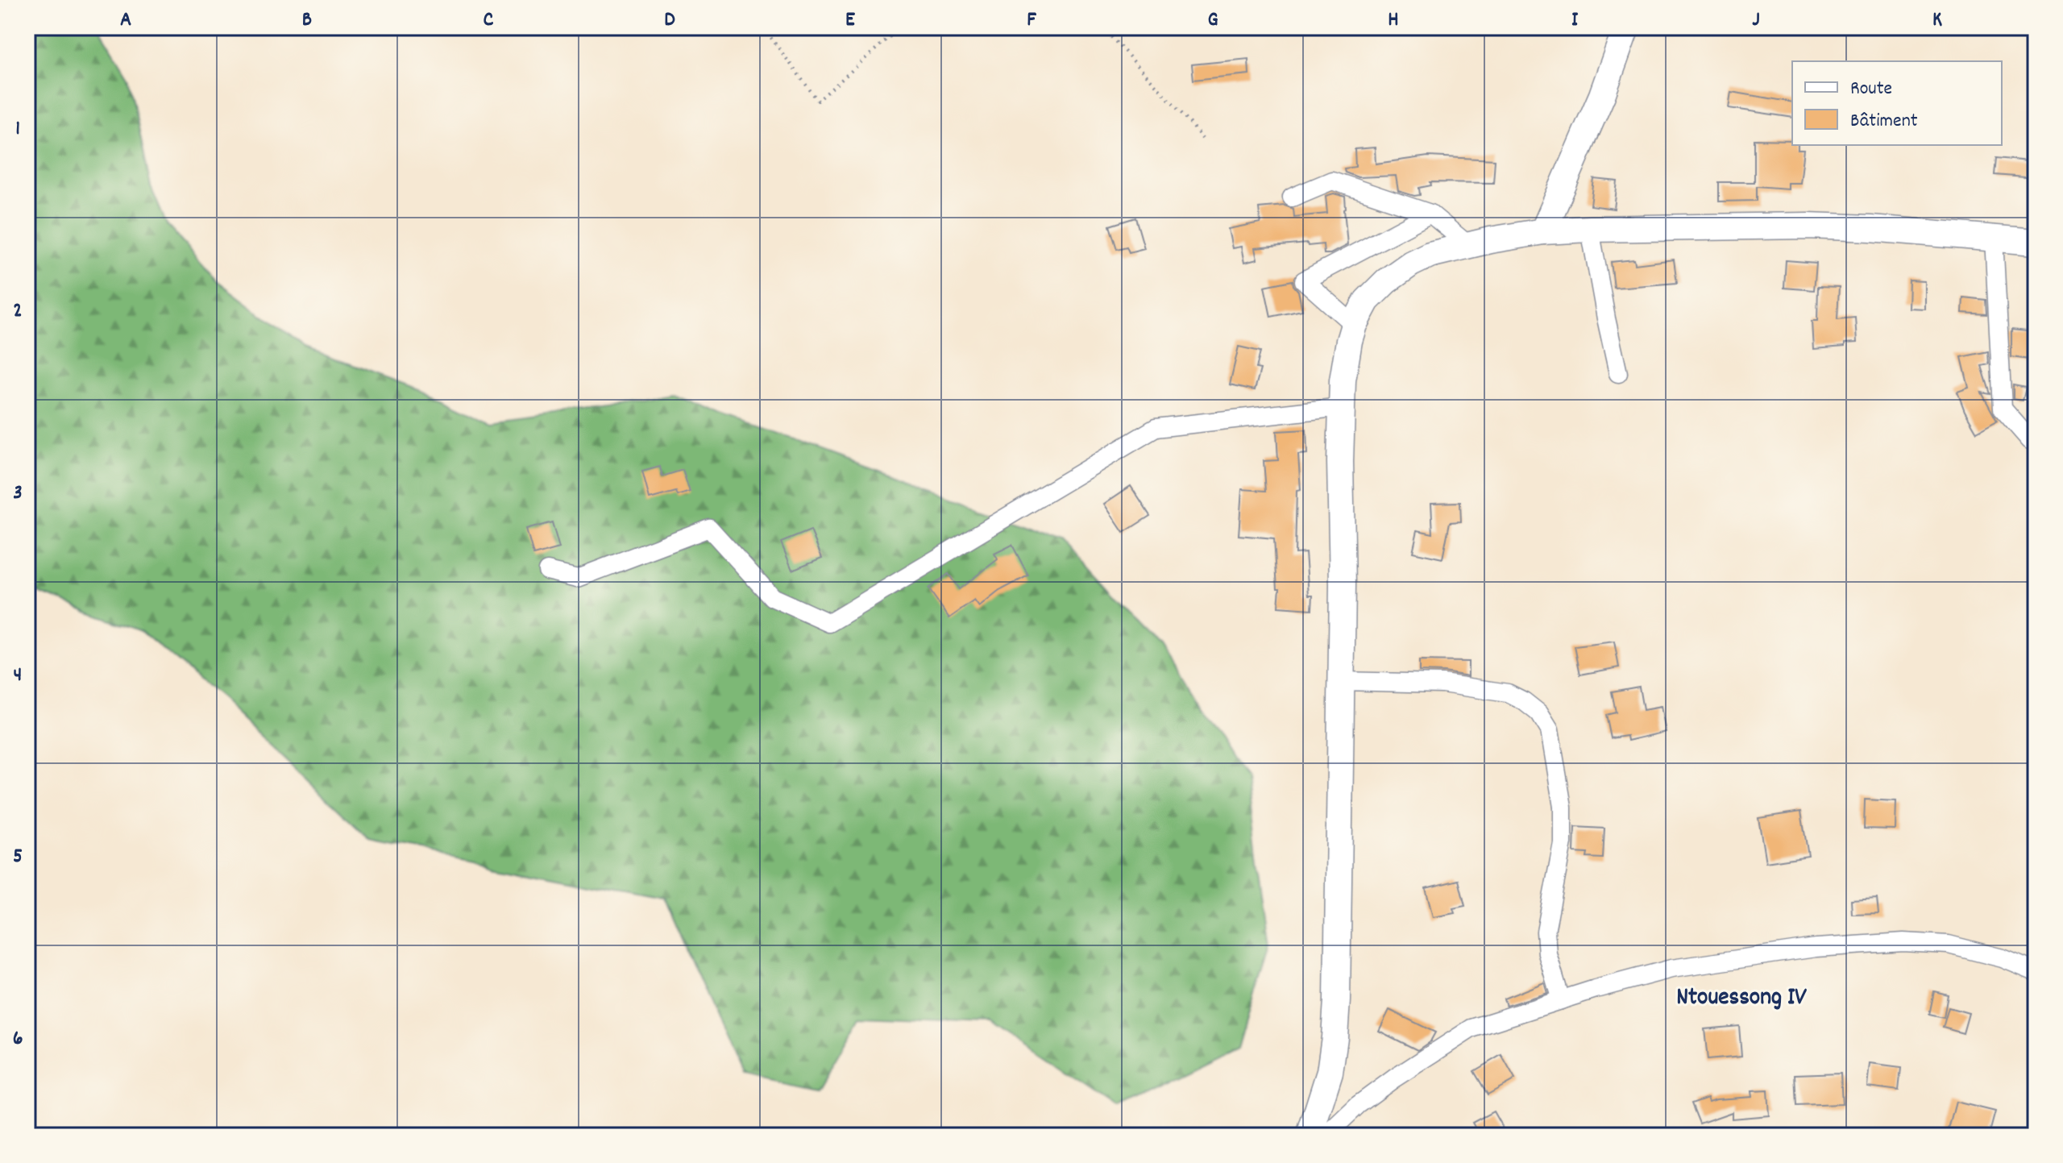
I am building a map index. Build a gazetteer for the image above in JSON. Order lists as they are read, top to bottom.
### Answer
{
  "districts": ["Ntouessong IV"],
  "legend": ["Route", "Bâtiment"],
  "grid": {
    "columns": [
      "A",
      "B",
      "C",
      "D",
      "E",
      "F",
      "G",
      "H",
      "I",
      "J",
      "K"
    ],
    "rows": [
      "1",
      "2",
      "3",
      "4",
      "5",
      "6"
    ]
  }
}
